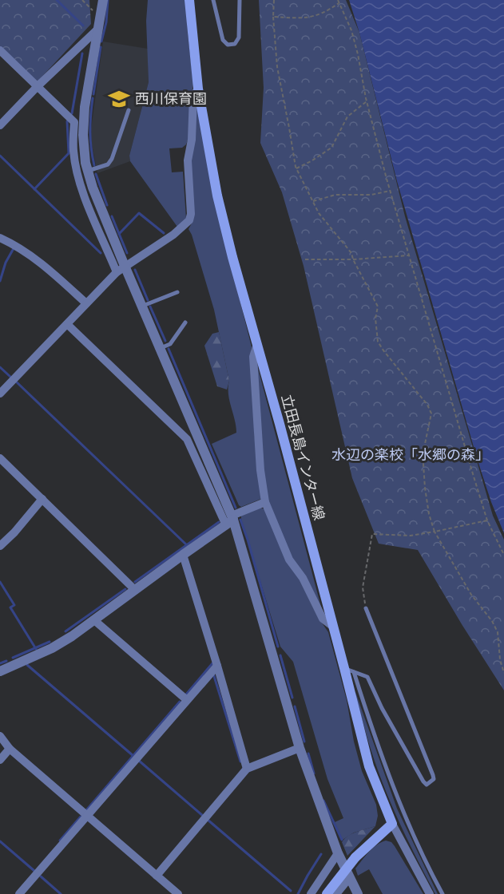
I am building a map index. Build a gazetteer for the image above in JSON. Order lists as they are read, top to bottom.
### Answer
{
  "streets": {
    "main road": ["立田長島インター線"]
  },
  "parks": ["水辺の楽校「水郷の森」"],
  "places": {
    "school or university": ["西川保育園"]
  }
}
